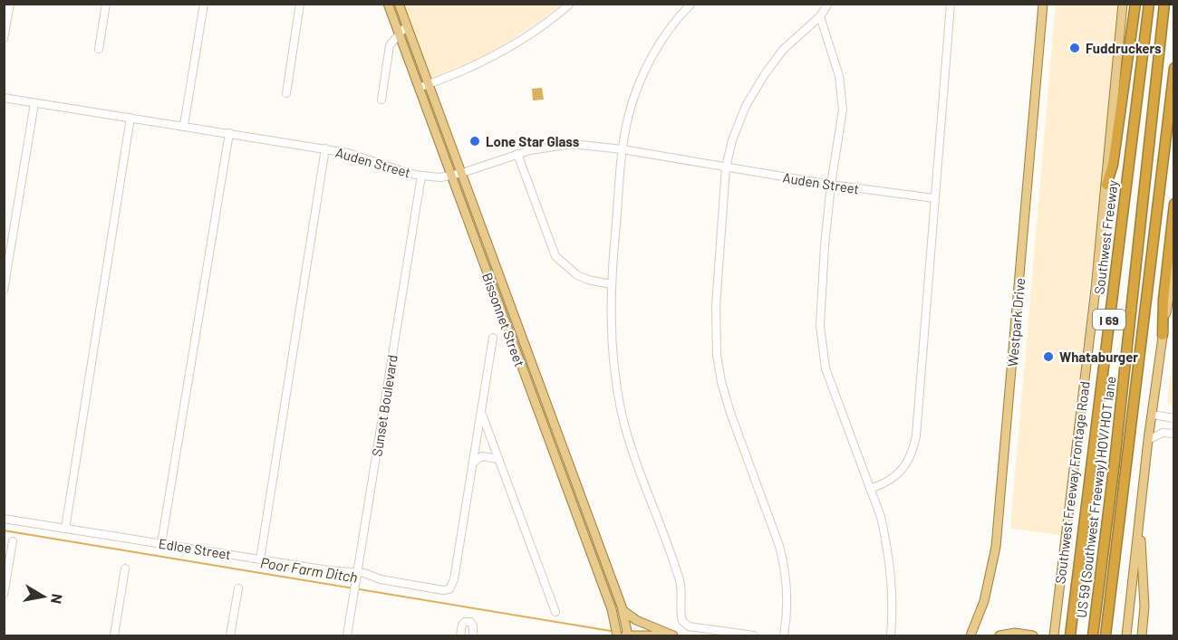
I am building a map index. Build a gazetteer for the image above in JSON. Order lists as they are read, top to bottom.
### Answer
{
  "streets": {
    "highway": ["Southwest Freeway", "I 69", "US 59 (Southwest Freeway) HOV/HOT lane"],
    "main road": ["Bissonnet Street", "Westpark Drive", "Southwest Freeway Frontage Road"],
    "street": ["Auden Street", "Sunset Boulevard", "Edloe Street"]
  },
  "crossings": [
    ["Auden Street", "Bissonnet Street"],
    ["Auden Street", "Sunset Boulevard"],
    ["Sunset Boulevard", "Edloe Street"]
  ],
  "water": ["Poor Farm Ditch"],
  "places": ["Fuddruckers", "Lone Star Glass", "Whataburger"],
  "north": "right"
}
